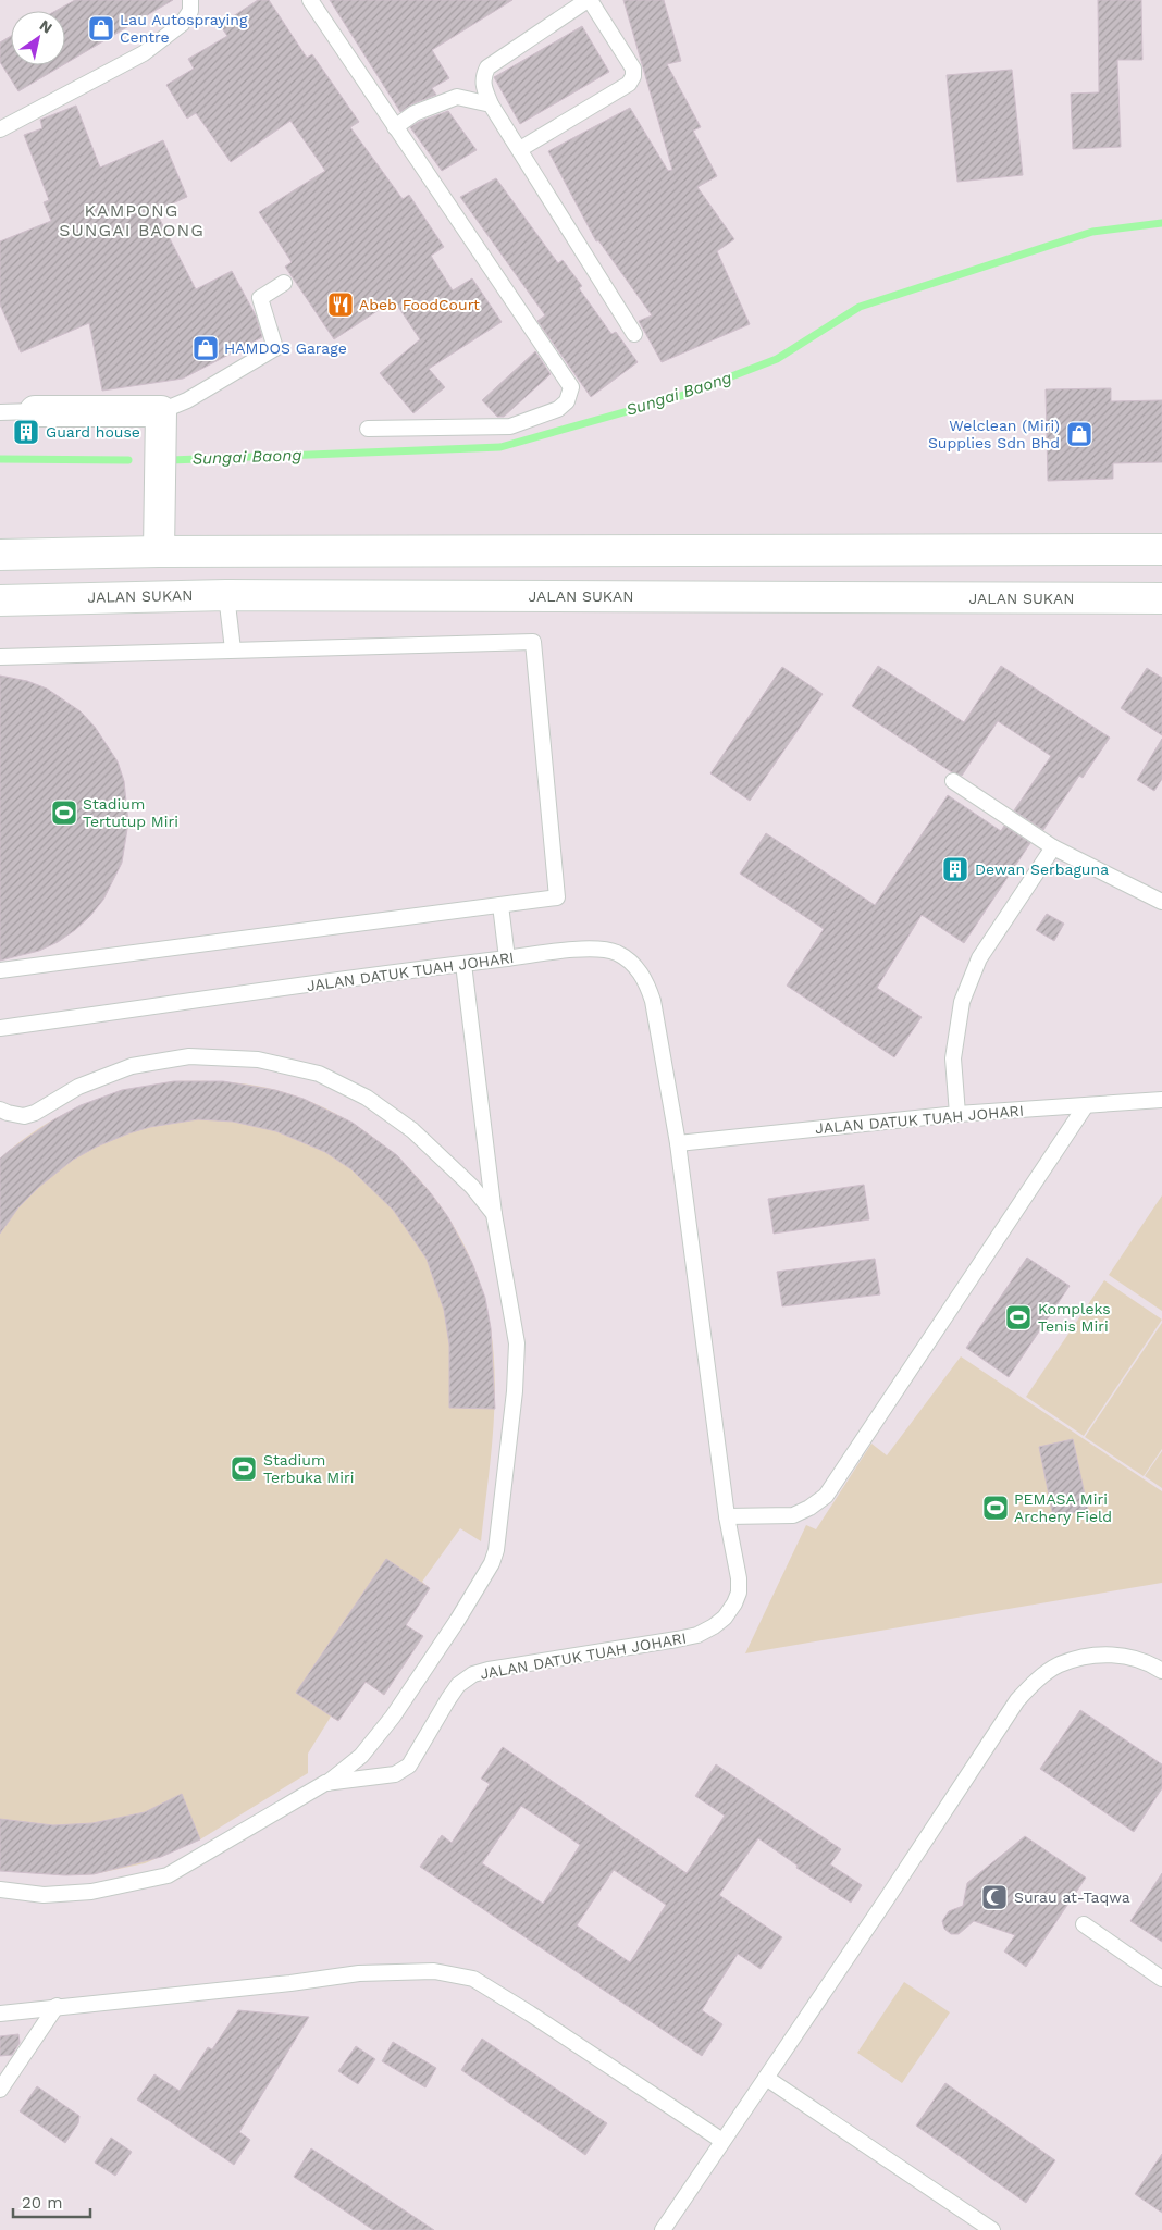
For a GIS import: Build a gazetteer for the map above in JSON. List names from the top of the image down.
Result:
{
  "streets": {
    "main road": ["JALAN SUKAN"],
    "lane": ["JALAN DATUK TUAH JOHARI"]
  },
  "districts": ["KAMPONG SUNGAI BAONG"],
  "water": ["Sungai Baong"],
  "places": {
    "shop": ["Lau Autospraying Centre", "HAMDOS Garage", "Welclean (Miri) Supplies Sdn Bhd"],
    "restaurant": ["Abeb FoodCourt"],
    "building": ["Guard house", "Dewan Serbaguna"],
    "sports": [
      "Stadium Tertutup Miri",
      "Kompleks Tenis Miri",
      "Stadium Terbuka Miri",
      "PEMASA Miri Archery Field"
    ],
    "mosque": ["Surau at-Taqwa"]
  },
  "scale_bar": "20 m",
  "north": "top right"
}
